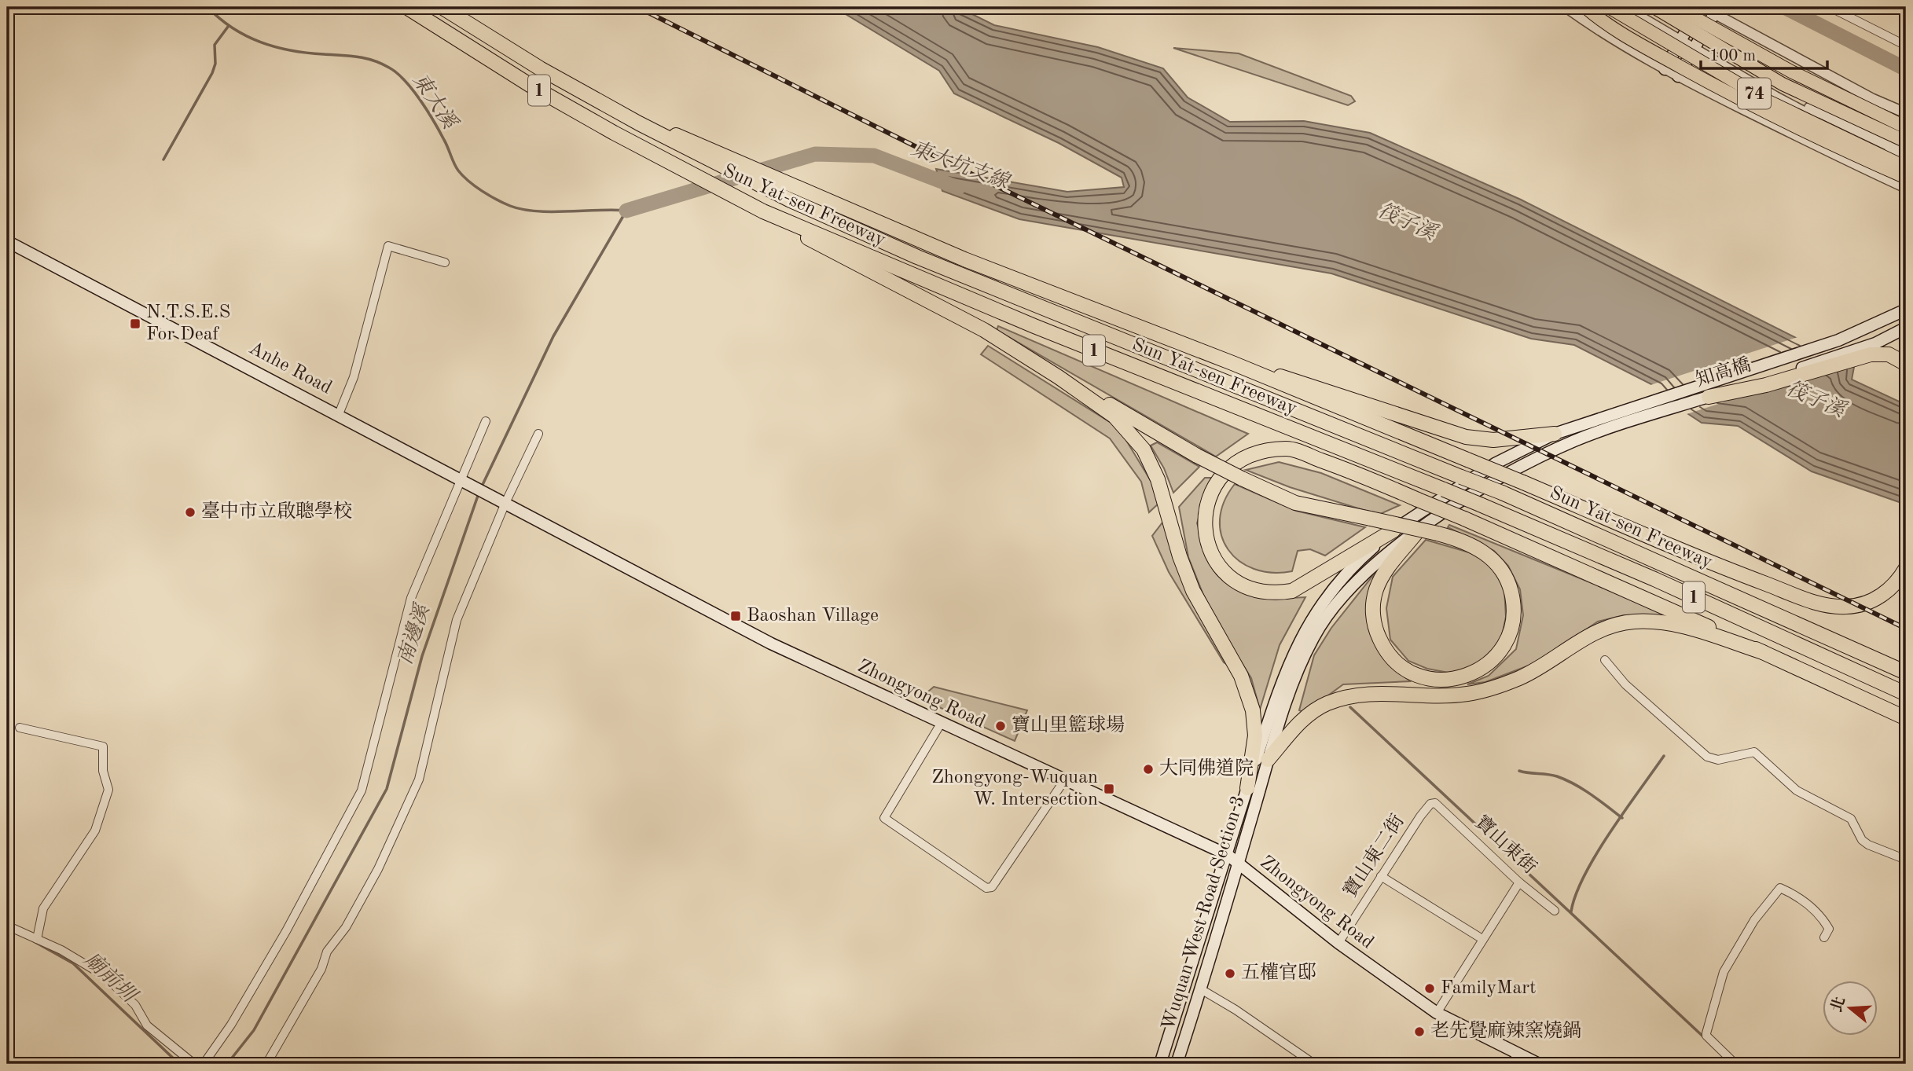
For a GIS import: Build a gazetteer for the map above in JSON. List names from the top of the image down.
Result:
{
  "streets": {
    "highway": ["1", "74", "Sun Yat-sen Freeway"],
    "main road": [
      "Anhe Road",
      "知高橋",
      "Zhongyong Road",
      "Wuquan West Road Section 3"
    ],
    "street": ["寶山東街", "寶山東二街"]
  },
  "crossings": [
    ["Anhe Road", "Zhongyong Road"],
    ["知高橋", "Wuquan West Road Section 3"],
    ["Zhongyong Road", "寶山東二街"],
    ["Zhongyong Road", "Wuquan West Road Section 3"],
    ["寶山東街", "寶山東二街"]
  ],
  "water": [
    "東大溪",
    "東大坑支線",
    "筏子溪",
    "南邊溪",
    "廟前圳"
  ],
  "places": {
    "transit": ["N.T.S.E.S For Deaf", "Baoshan Village", "Zhongyong-Wuquan W. Intersection"],
    "other": [
      "臺中市立啟聰學校",
      "寶山里籃球場",
      "大同佛道院",
      "五權官邸",
      "FamilyMart",
      "老先覺麻辣窯燒鍋"
    ]
  },
  "scale_bar": "100 m",
  "north": "left"
}
